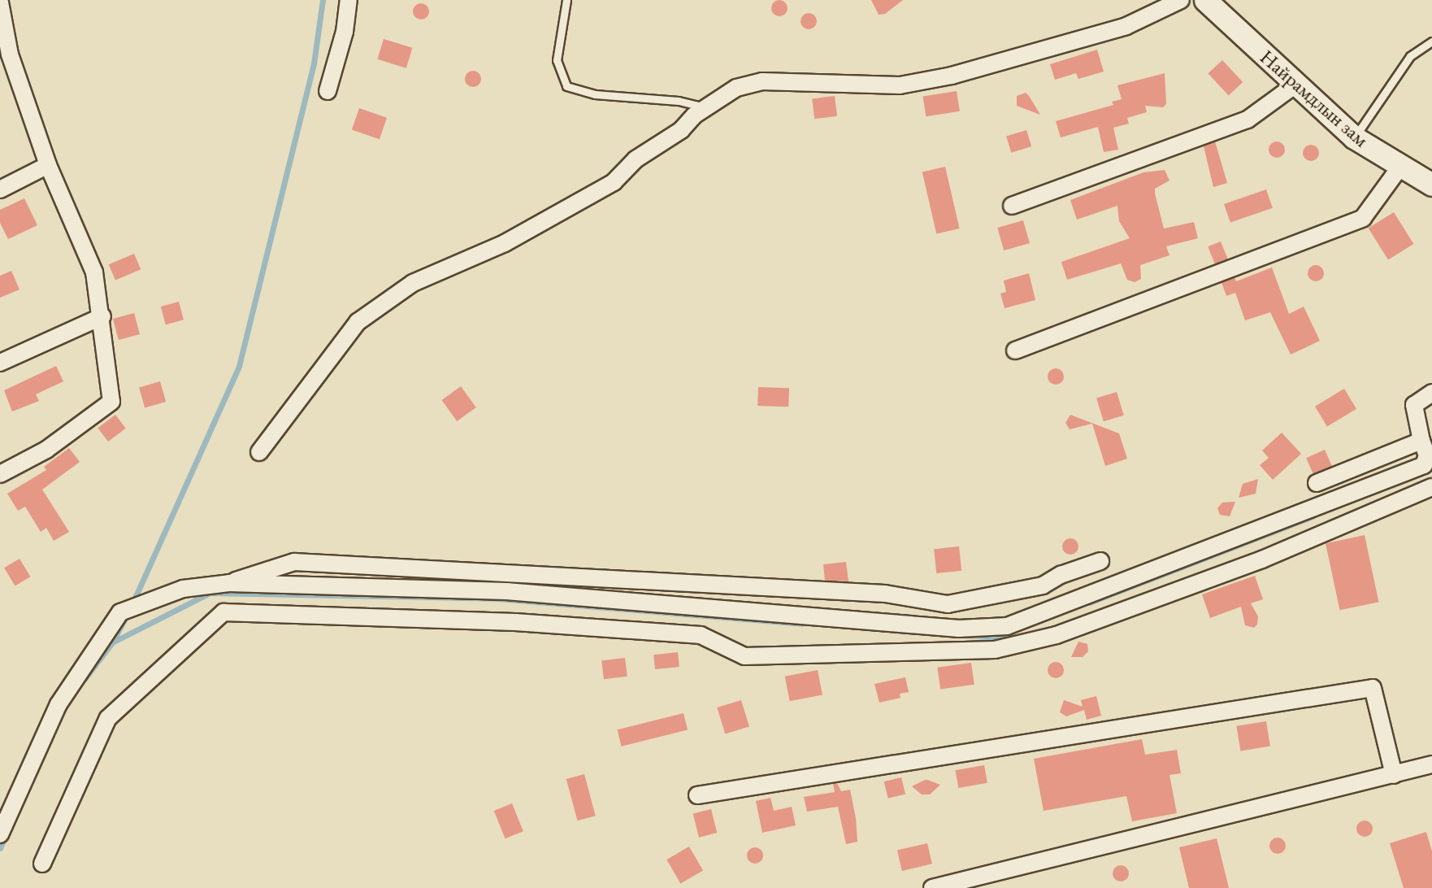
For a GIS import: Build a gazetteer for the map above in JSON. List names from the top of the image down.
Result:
{
  "streets": {
    "main road": ["Найрамдлын зам"]
  }
}
